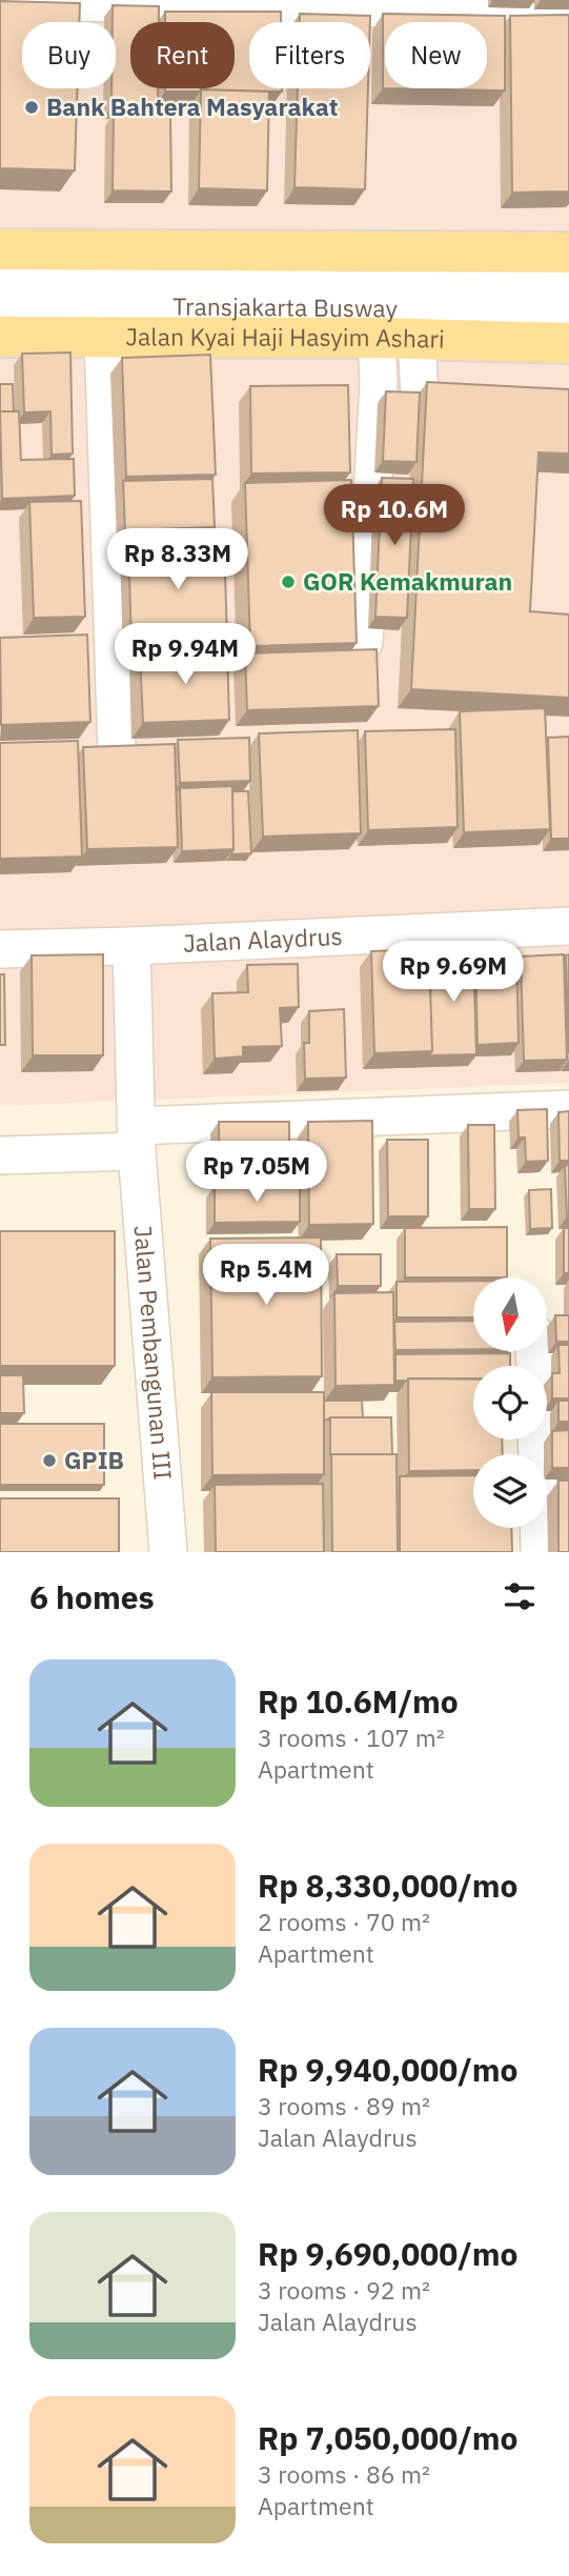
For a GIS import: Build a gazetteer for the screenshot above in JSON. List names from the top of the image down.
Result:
{
  "streets": {
    "main road": ["Jalan Kyai Haji Hasyim Ashari"],
    "street": ["Transjakarta Busway", "Jalan Alaydrus", "Jalan Pembangunan III"]
  },
  "crossings": [
    ["Jalan Alaydrus", "Jalan Pembangunan III"]
  ],
  "places": ["Bank Bahtera Masyarakat", "GOR Kemakmuran", "GPIB"],
  "north": "bottom",
  "page": {
    "chip": [
      "Buy",
      "Rent",
      "Filters",
      "New"
    ],
    "price": [
      "Rp 10.6M",
      "Rp 8.33M",
      "Rp 9.94M",
      "Rp 9.69M",
      "Rp 7.05M",
      "Rp 5.4M"
    ],
    "heading": "6 homes",
    "list": [
      {
        "name": "Rp 10.6M/mo",
        "note": "3 rooms · 107 m² · Apartment"
      },
      {
        "name": "Rp 8,330,000/mo",
        "note": "2 rooms · 70 m² · Apartment"
      },
      {
        "name": "Rp 9,940,000/mo",
        "note": "3 rooms · 89 m² · Jalan Alaydrus"
      },
      {
        "name": "Rp 9,690,000/mo",
        "note": "3 rooms · 92 m² · Jalan Alaydrus"
      },
      {
        "name": "Rp 7,050,000/mo",
        "note": "3 rooms · 86 m² · Apartment"
      }
    ]
  }
}
